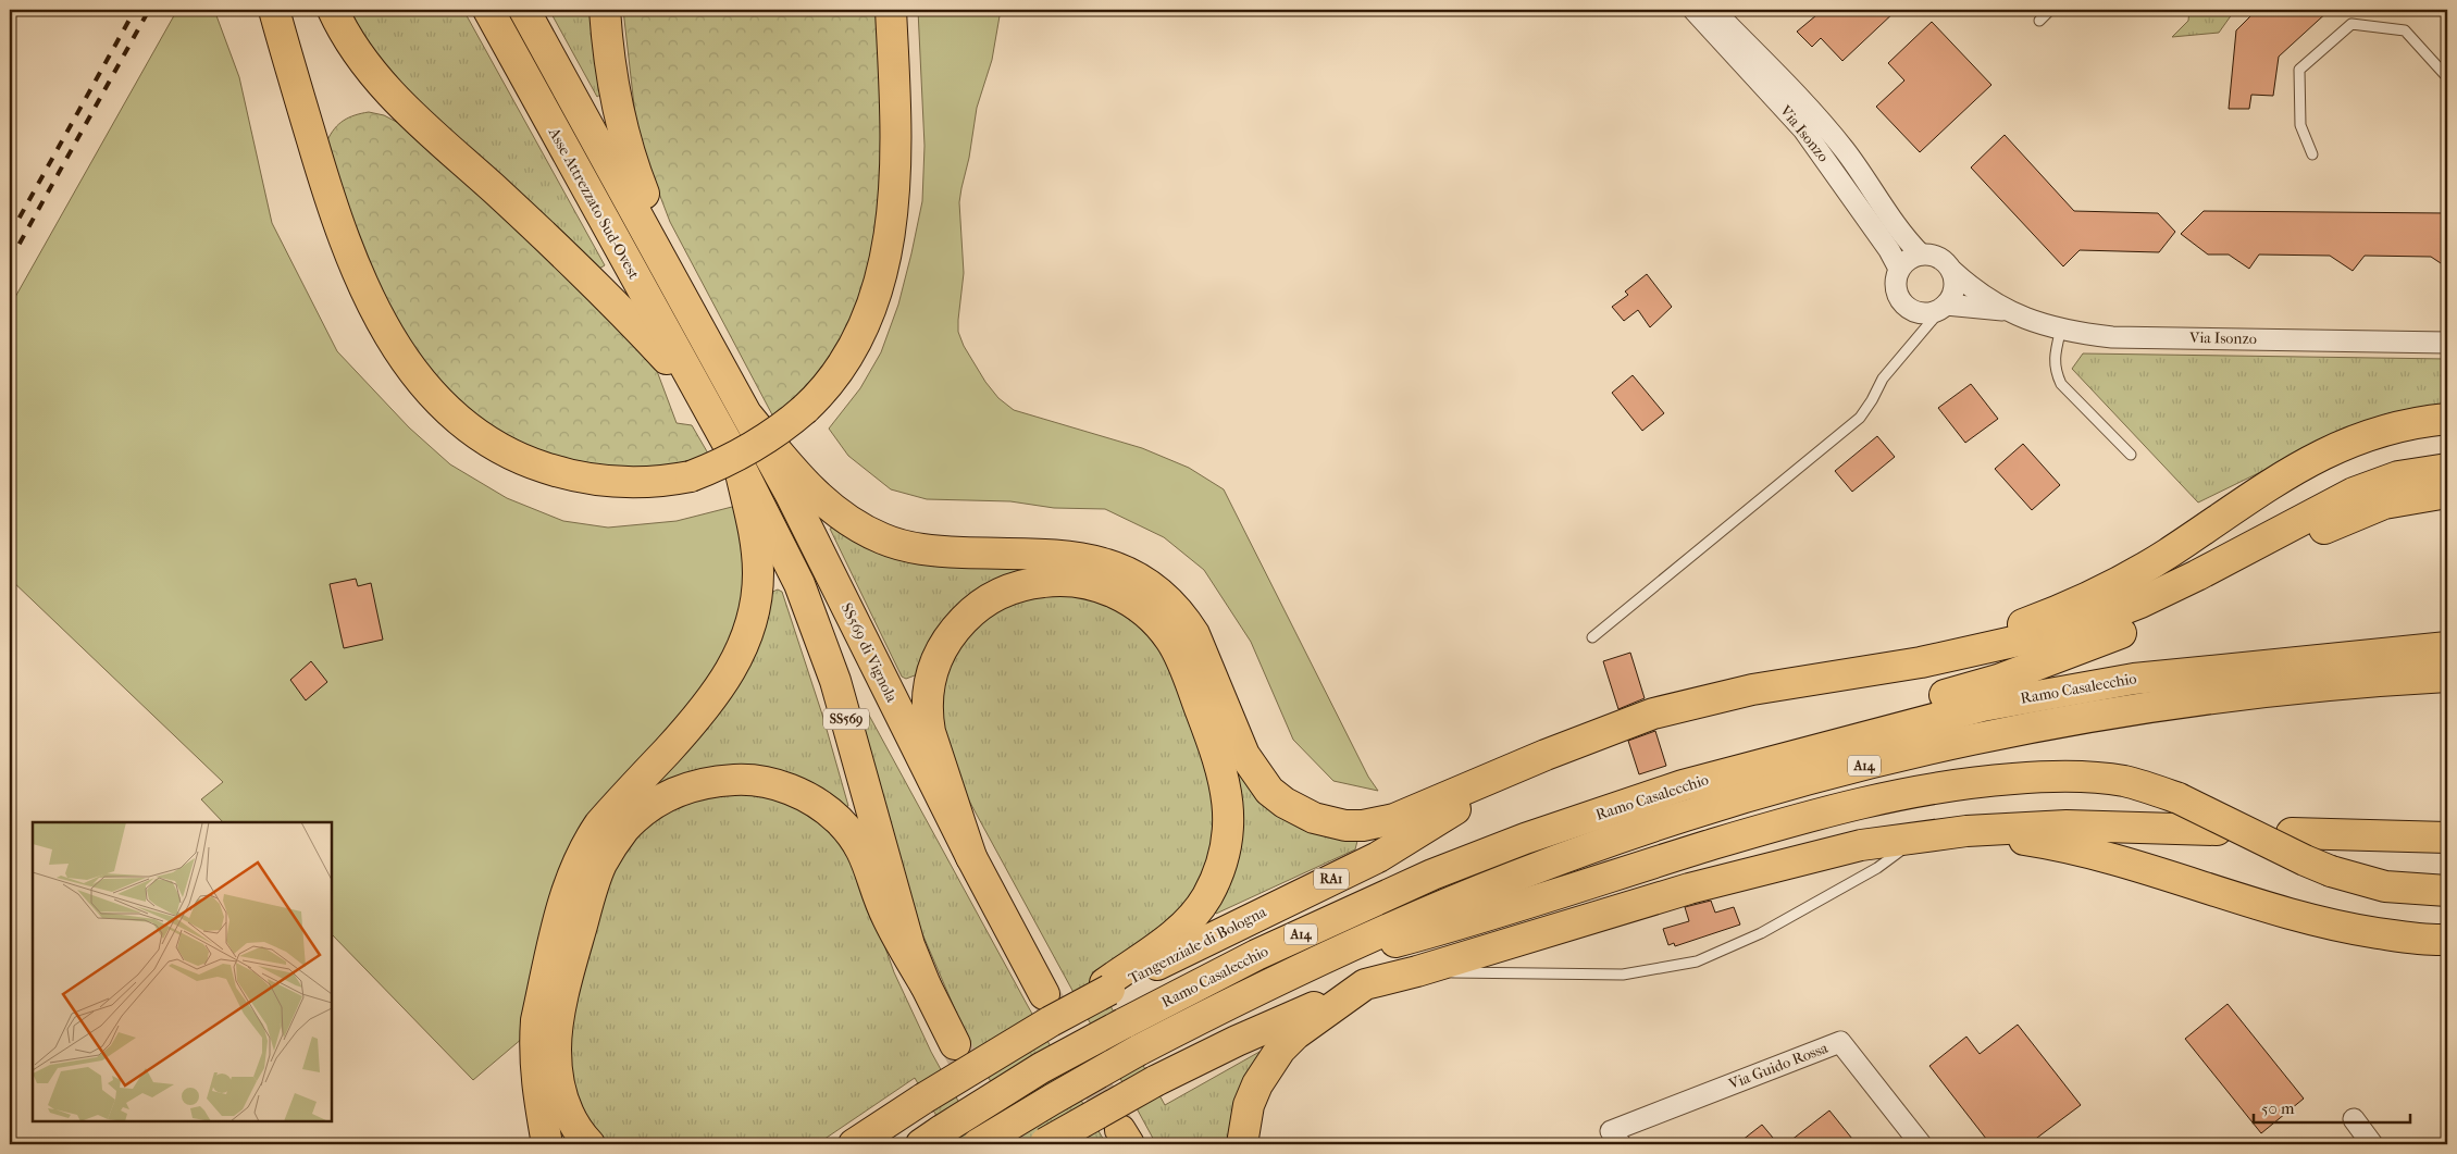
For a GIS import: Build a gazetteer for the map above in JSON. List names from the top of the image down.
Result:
{
  "streets": {
    "highway": [
      "Asse Attrezzato Sud-Ovest",
      "SS569 di Vignola",
      "Ramo Casalecchio",
      "SS569",
      "A14",
      "RA1",
      "Tangenziale di Bologna"
    ],
    "street": ["Via Isonzo", "Via Guido Rossa"]
  },
  "crossings": [
    ["Asse Attrezzato Sud-Ovest", "SS569"],
    ["SS569 di Vignola", "Tangenziale di Bologna"],
    ["RA1", "Tangenziale di Bologna"]
  ],
  "scale_bar": "50 m"
}
